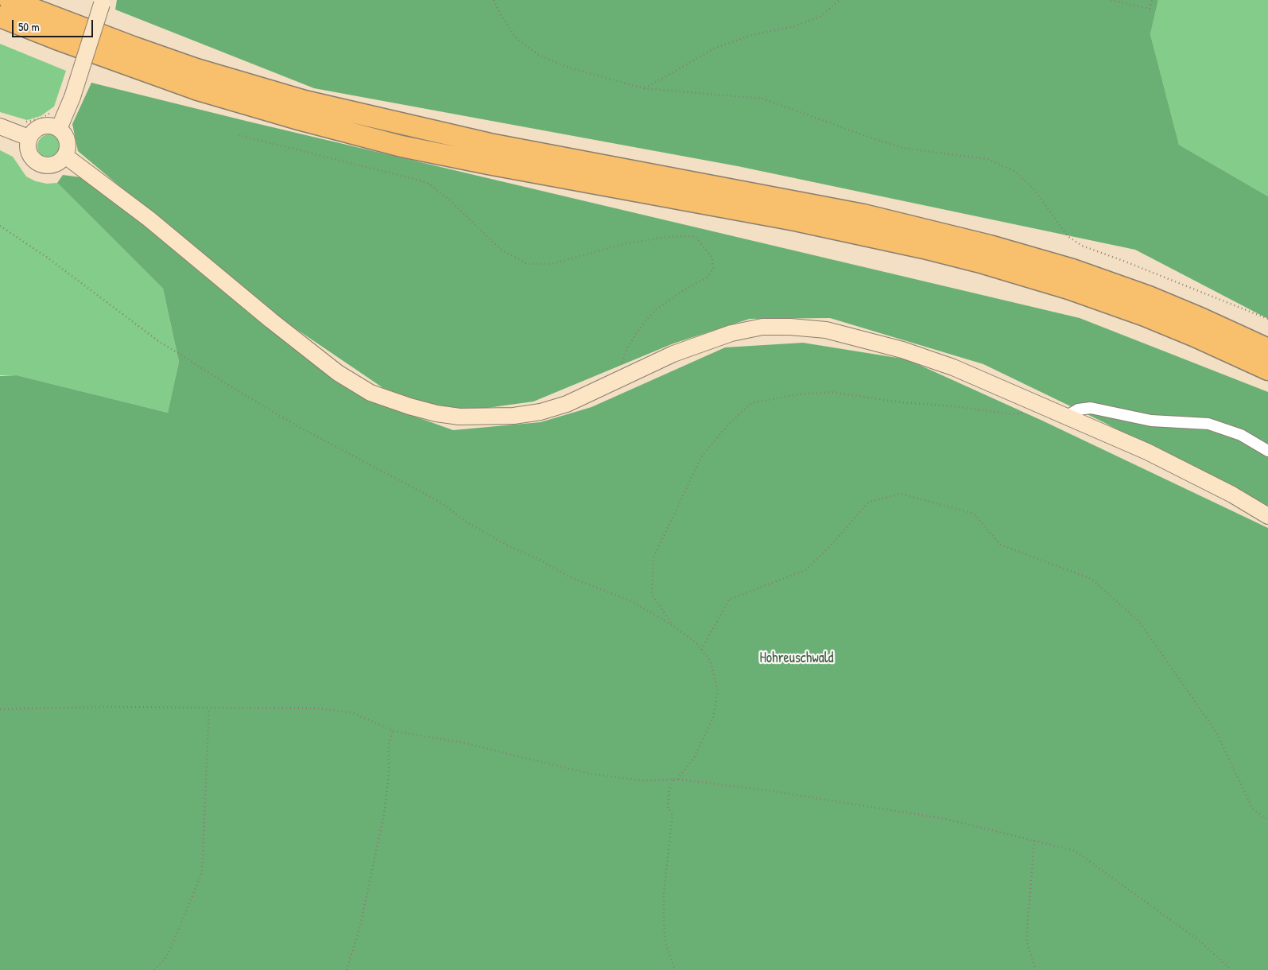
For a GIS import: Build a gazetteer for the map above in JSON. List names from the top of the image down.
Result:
{
  "parks": ["Hohreuschwald"],
  "scale_bar": "50 m"
}
